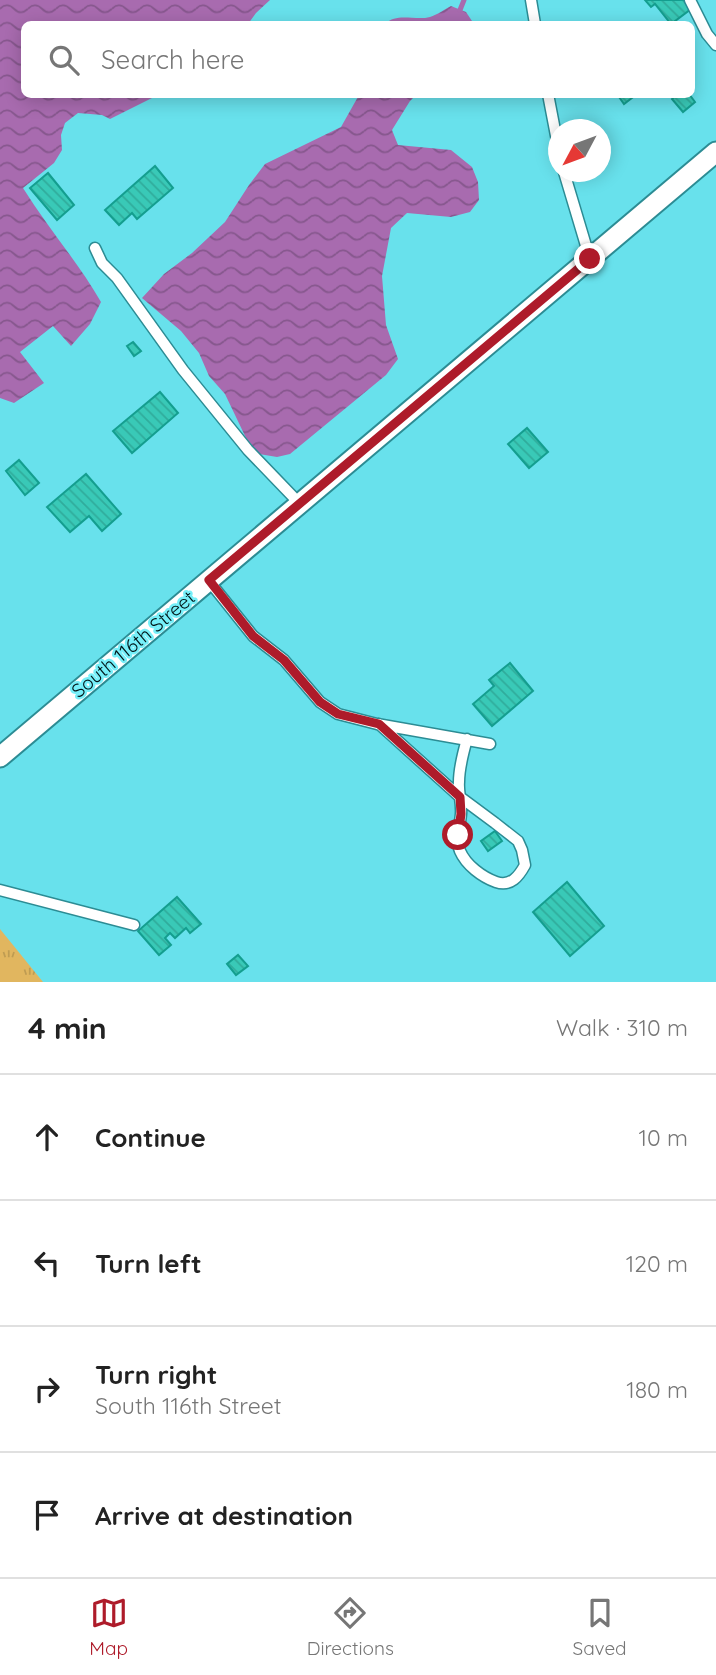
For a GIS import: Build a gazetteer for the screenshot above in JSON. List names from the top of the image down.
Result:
{
  "streets": {
    "street": ["South 116th Street"]
  },
  "north": "bottom left",
  "page": {
    "search": "Search here",
    "heading": ["4 min", "Walk · 310 m"],
    "list": [
      ["Continue", "10 m"],
      ["Turn left", "120 m"],
      ["Turn right", "South 116th Street", "180 m"],
      "Arrive at destination"
    ],
    "nav": ["Map", "Directions", "Saved"]
  }
}
